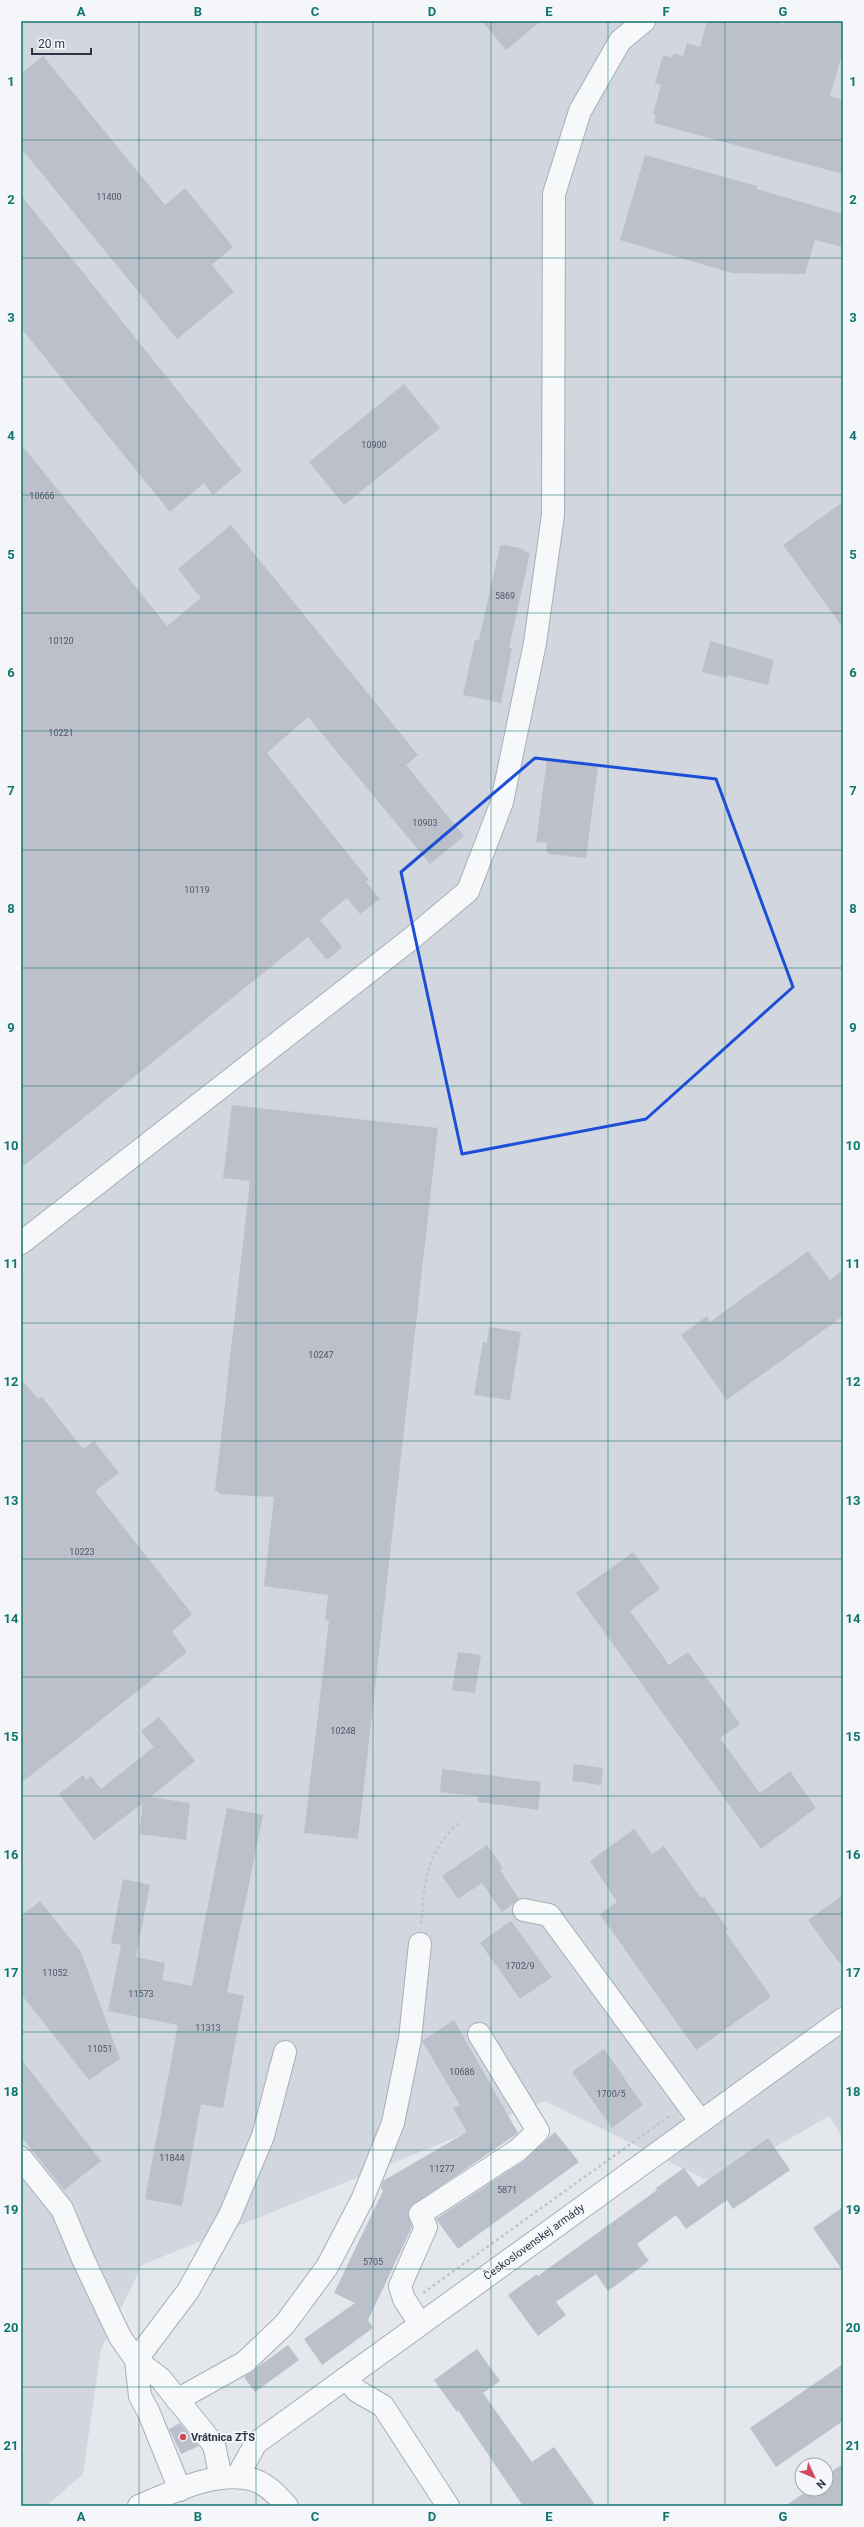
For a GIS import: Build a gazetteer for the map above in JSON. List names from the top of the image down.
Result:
{
  "streets": {
    "street": ["Československej armády"]
  },
  "places": ["Vrátnica ZŤS"],
  "house_numbers": [
    "11400",
    "10900",
    "10666",
    "5869",
    "10120",
    "10221",
    "10903",
    "10119",
    "10247",
    "10223",
    "10248",
    "1702/9",
    "11052",
    "11573",
    "11313",
    "11051",
    "10686",
    "1700/5",
    "11844",
    "11277",
    "5871",
    "5705"
  ],
  "scale_bar": "20 m",
  "north": "bottom right",
  "grid": {
    "columns": [
      "A",
      "B",
      "C",
      "D",
      "E",
      "F",
      "G"
    ],
    "rows": [
      "1",
      "2",
      "3",
      "4",
      "5",
      "6",
      "7",
      "8",
      "9",
      "10",
      "11",
      "12",
      "13",
      "14",
      "15",
      "16",
      "17",
      "18",
      "19",
      "20",
      "21"
    ]
  }
}
